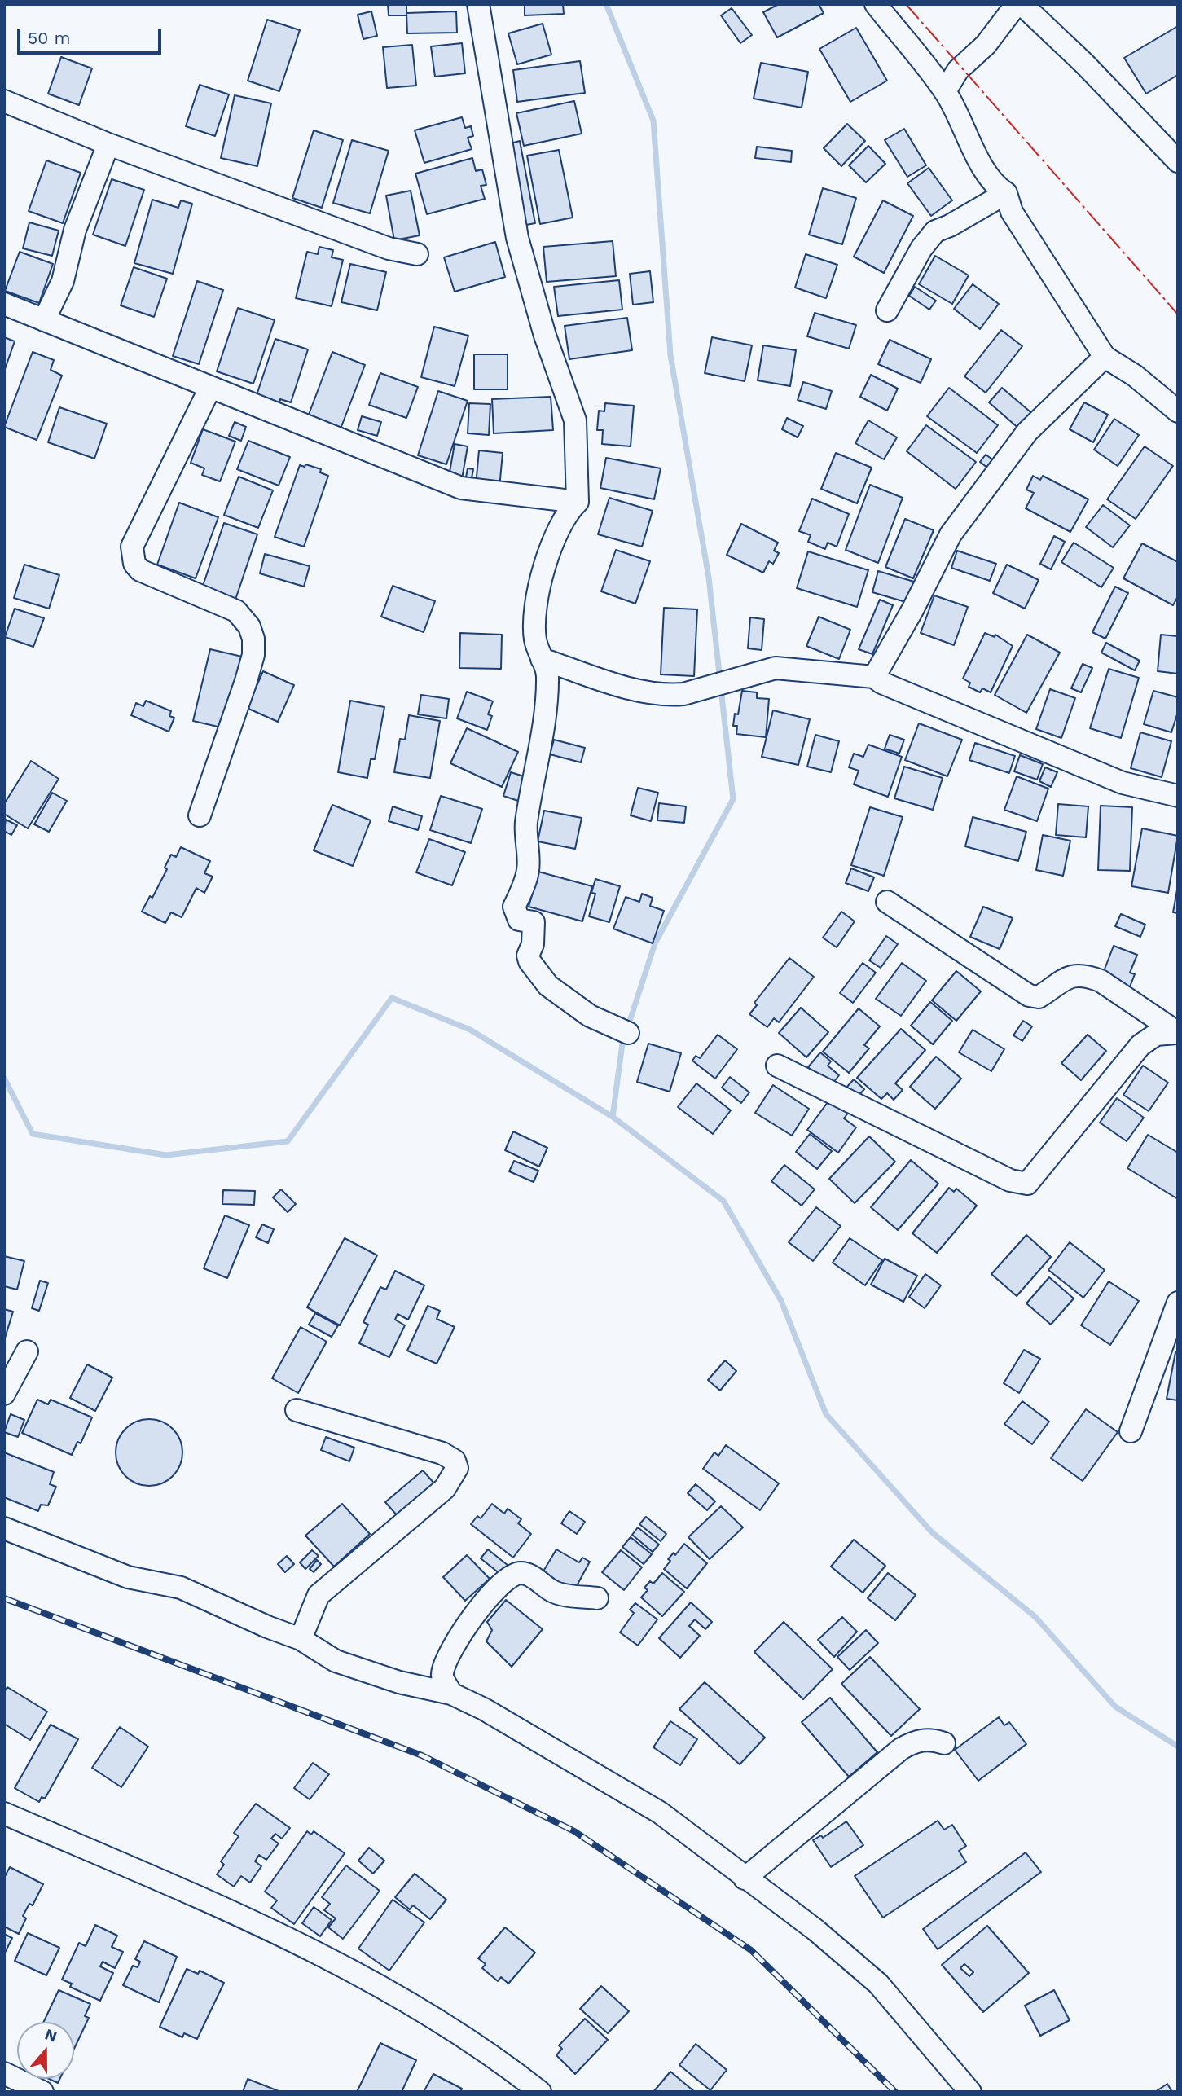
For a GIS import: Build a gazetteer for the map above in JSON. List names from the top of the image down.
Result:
{
  "scale_bar": "50 m",
  "north": "top"
}
